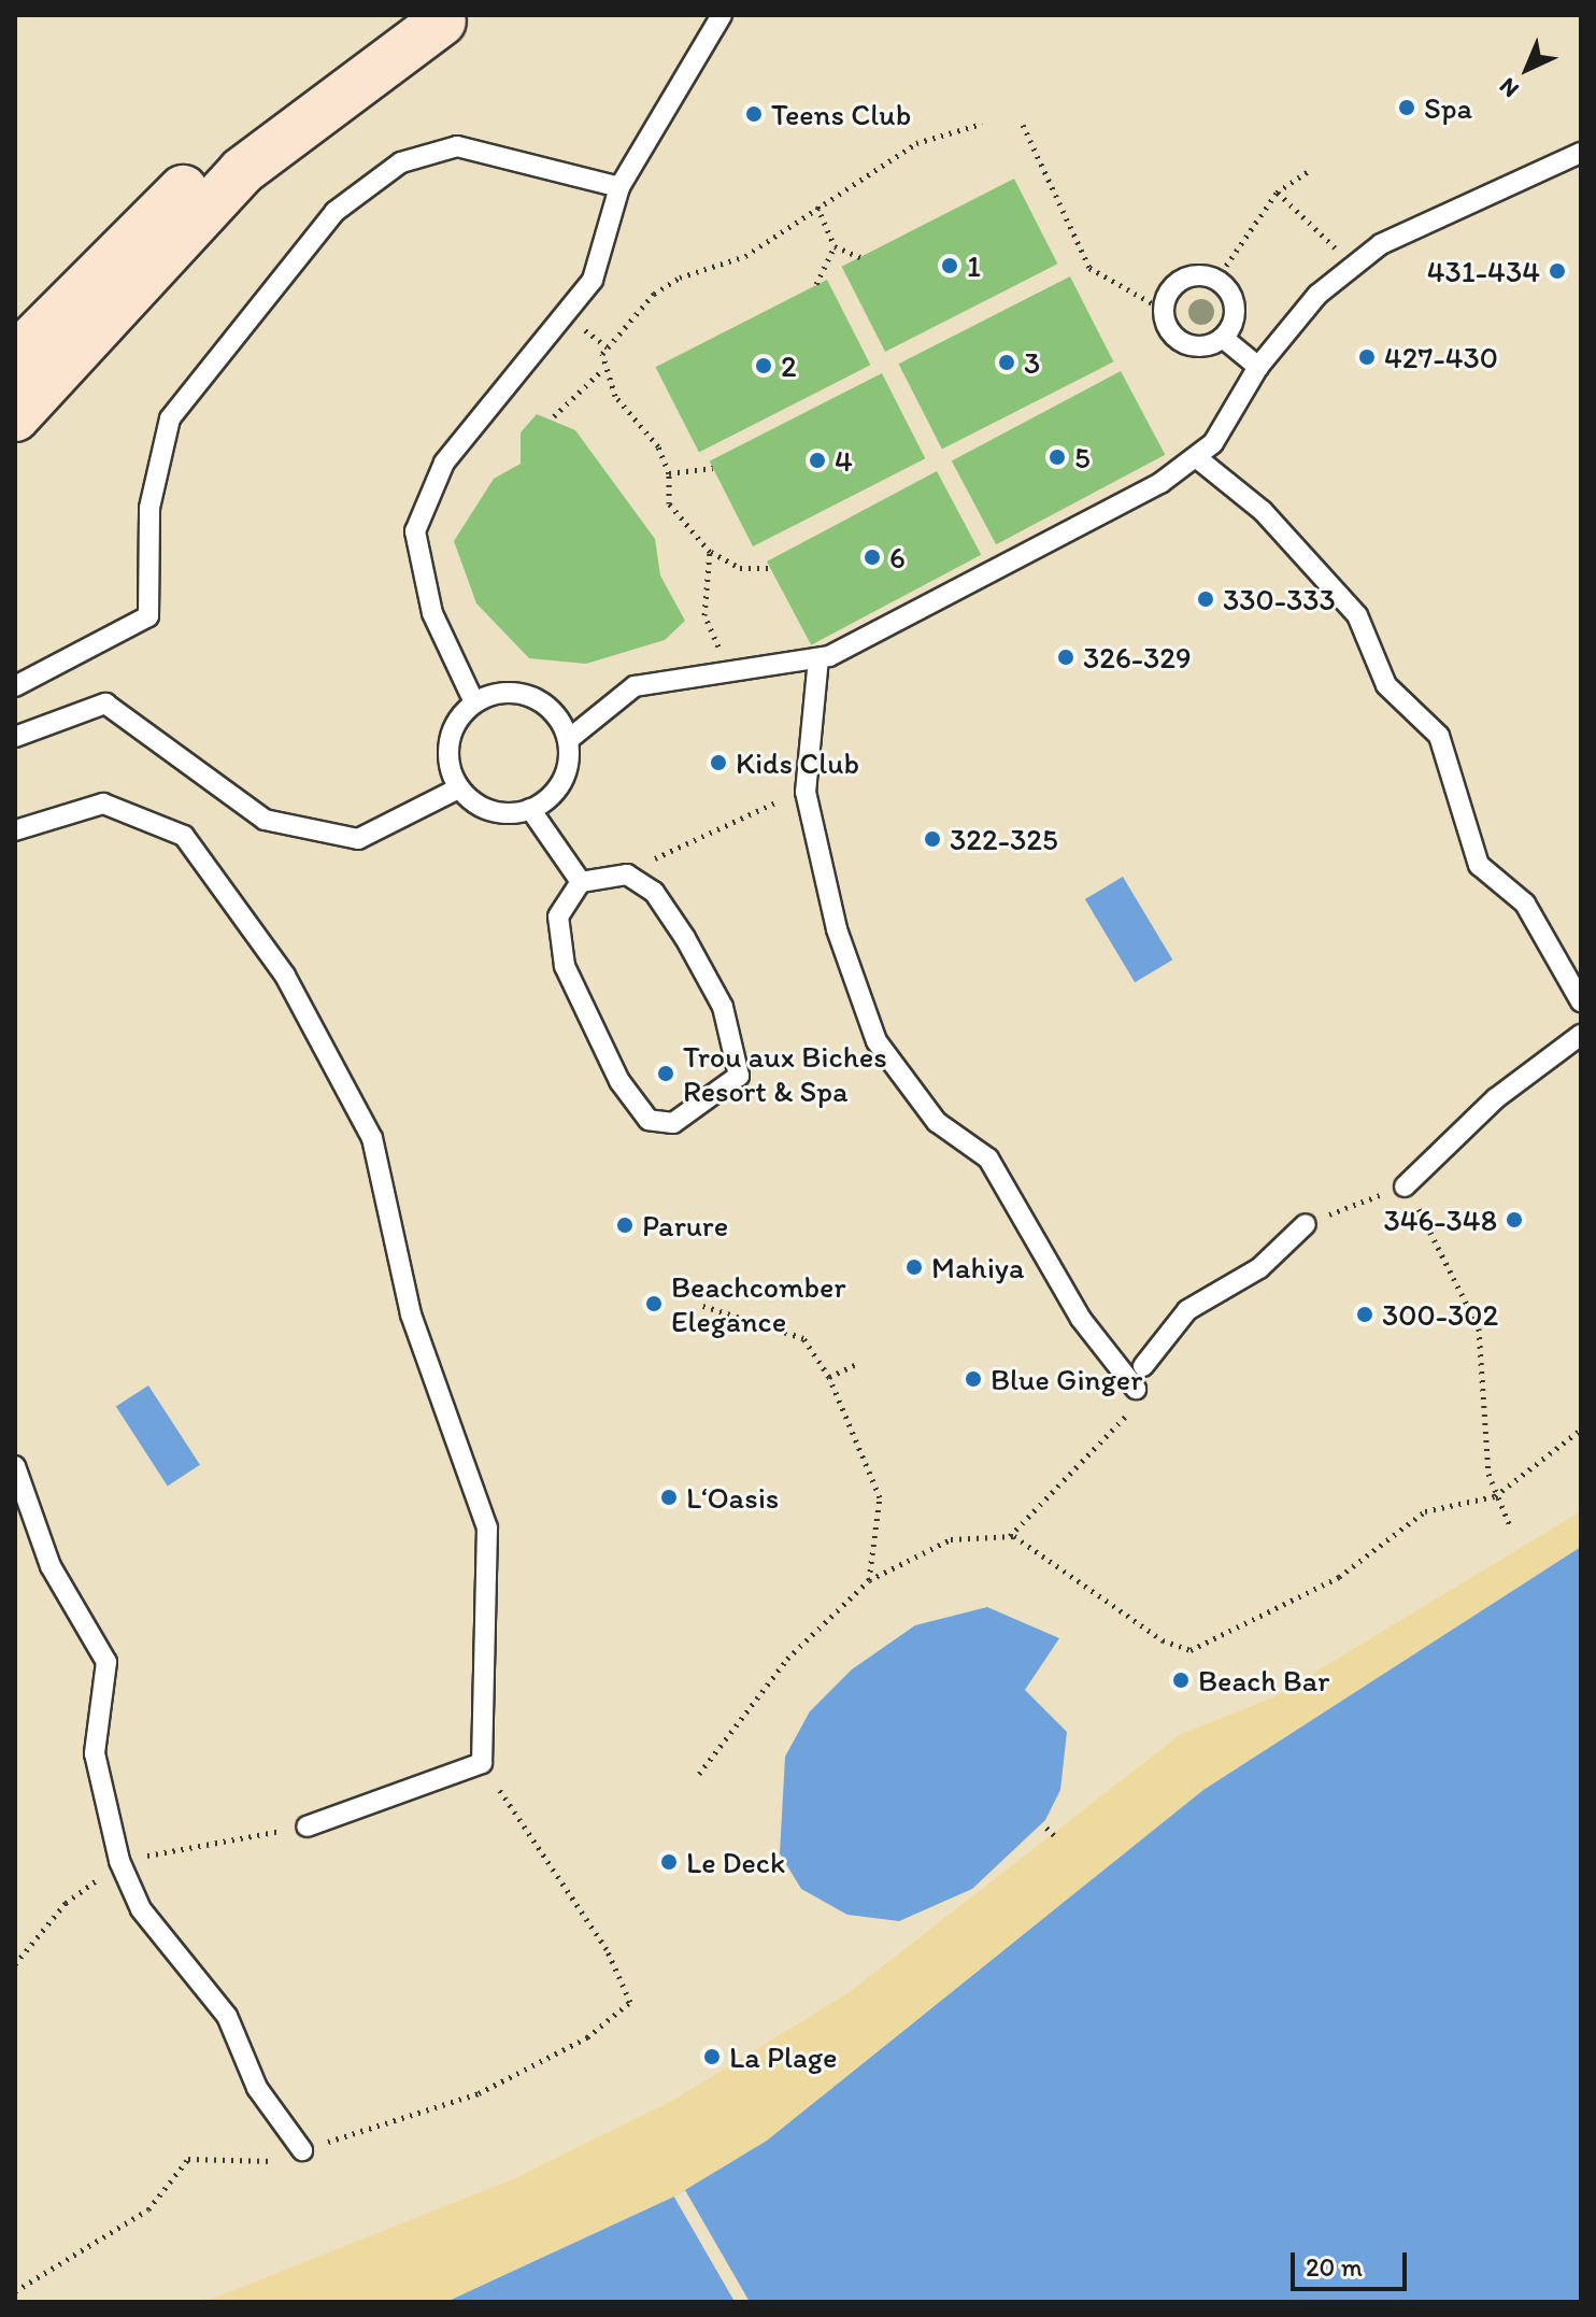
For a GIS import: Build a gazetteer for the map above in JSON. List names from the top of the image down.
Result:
{
  "places": [
    "Spa",
    "Teens Club",
    "1",
    "431-434",
    "427-430",
    "3",
    "2",
    "5",
    "4",
    "6",
    "330-333",
    "326-329",
    "Kids Club",
    "322-325",
    "Trou aux Biches Resort & Spa",
    "346-348",
    "Parure",
    "Mahiya",
    "Beachcomber Elegance",
    "300-302",
    "Blue Ginger",
    "L‘Oasis",
    "Beach Bar",
    "Le Deck",
    "La Plage"
  ],
  "scale_bar": "20 m",
  "north": "bottom left"
}
